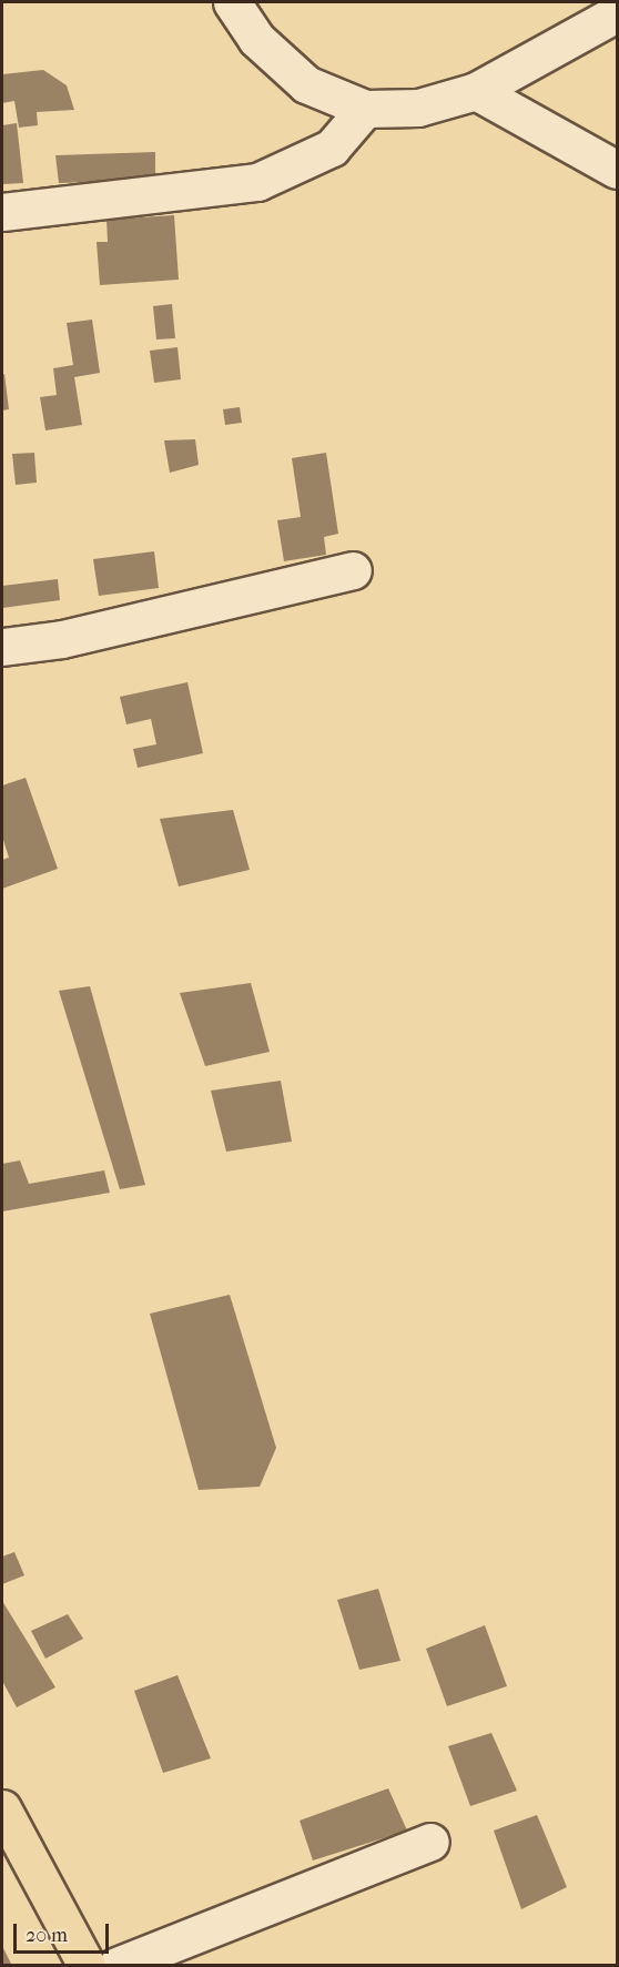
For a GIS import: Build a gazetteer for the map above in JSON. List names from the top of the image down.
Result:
{
  "scale_bar": "20 m"
}
